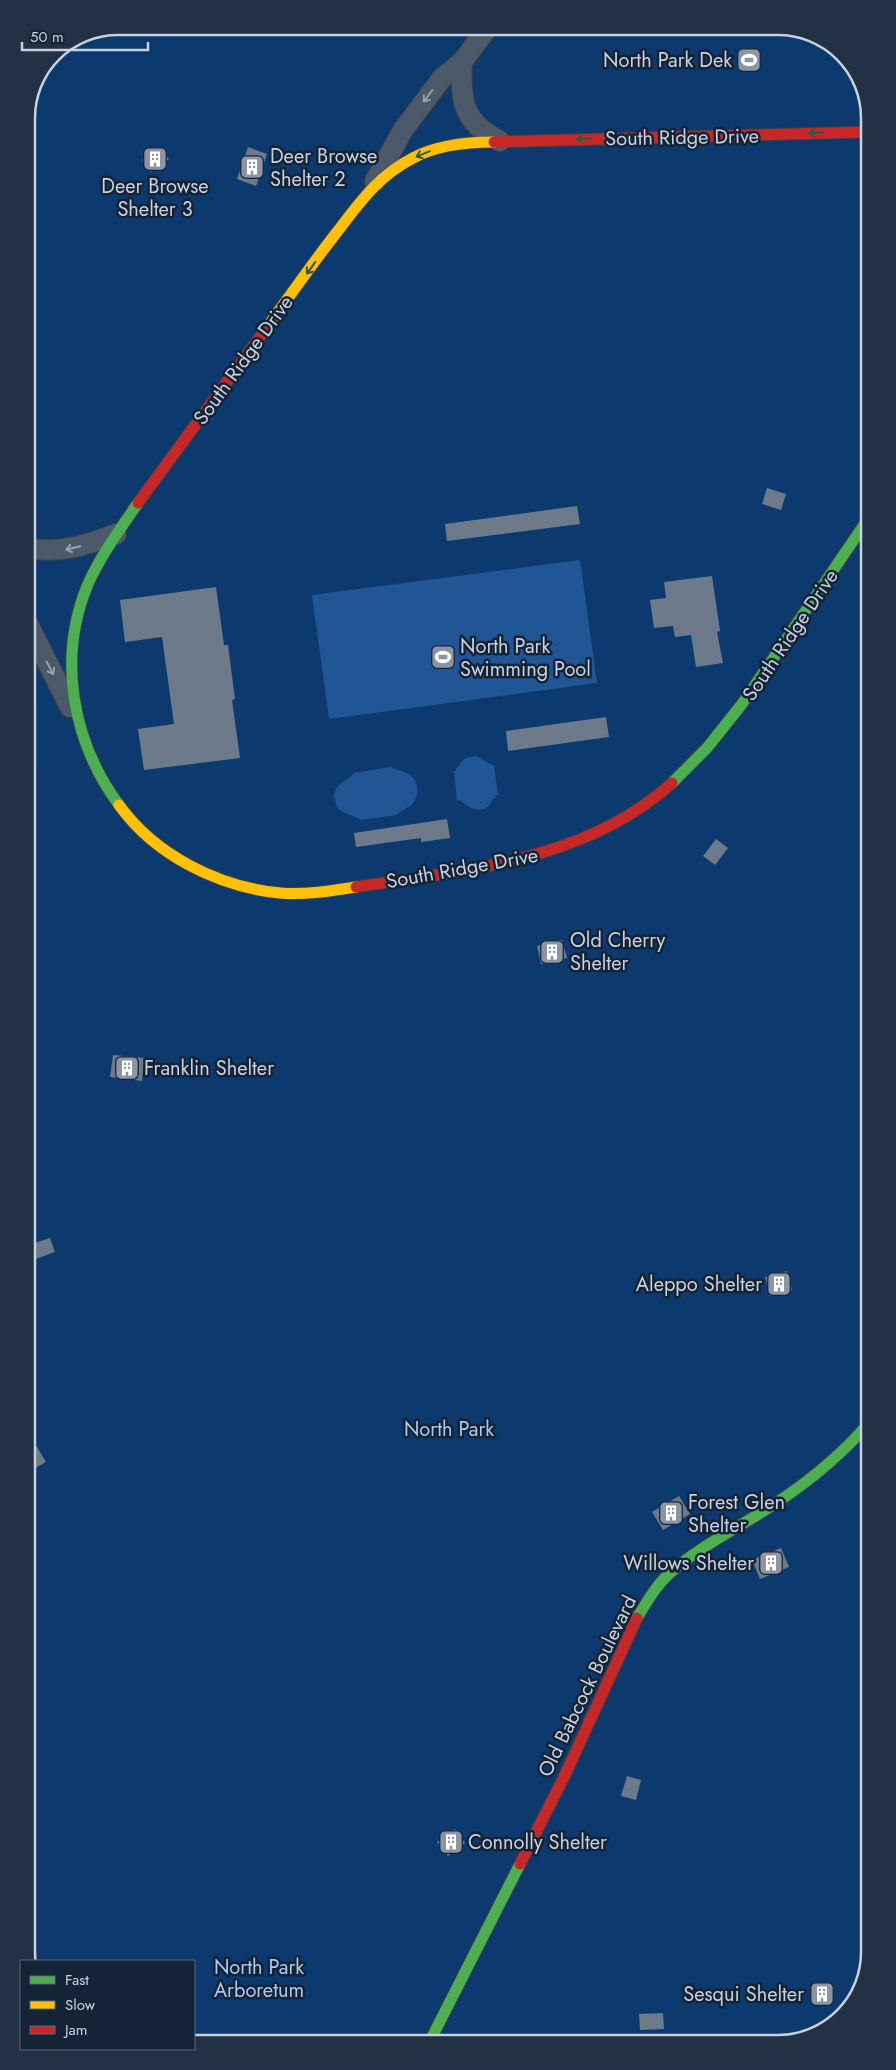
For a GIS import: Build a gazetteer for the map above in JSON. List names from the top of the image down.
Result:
{
  "streets": {
    "street": ["South Ridge Drive", "Old Babcock Boulevard"]
  },
  "one_way": ["South Ridge Drive"],
  "parks": ["North Park", "North Park Arboretum"],
  "places": {
    "sports": ["North Park Dek", "North Park Swimming Pool"],
    "building": [
      "Deer Browse Shelter 3",
      "Deer Browse Shelter 2",
      "Old Cherry Shelter",
      "Franklin Shelter",
      "Aleppo Shelter",
      "Forest Glen Shelter",
      "Willows Shelter",
      "Connolly Shelter",
      "Sesqui Shelter"
    ]
  },
  "legend": ["Fast", "Slow", "Jam"],
  "scale_bar": "50 m"
}
